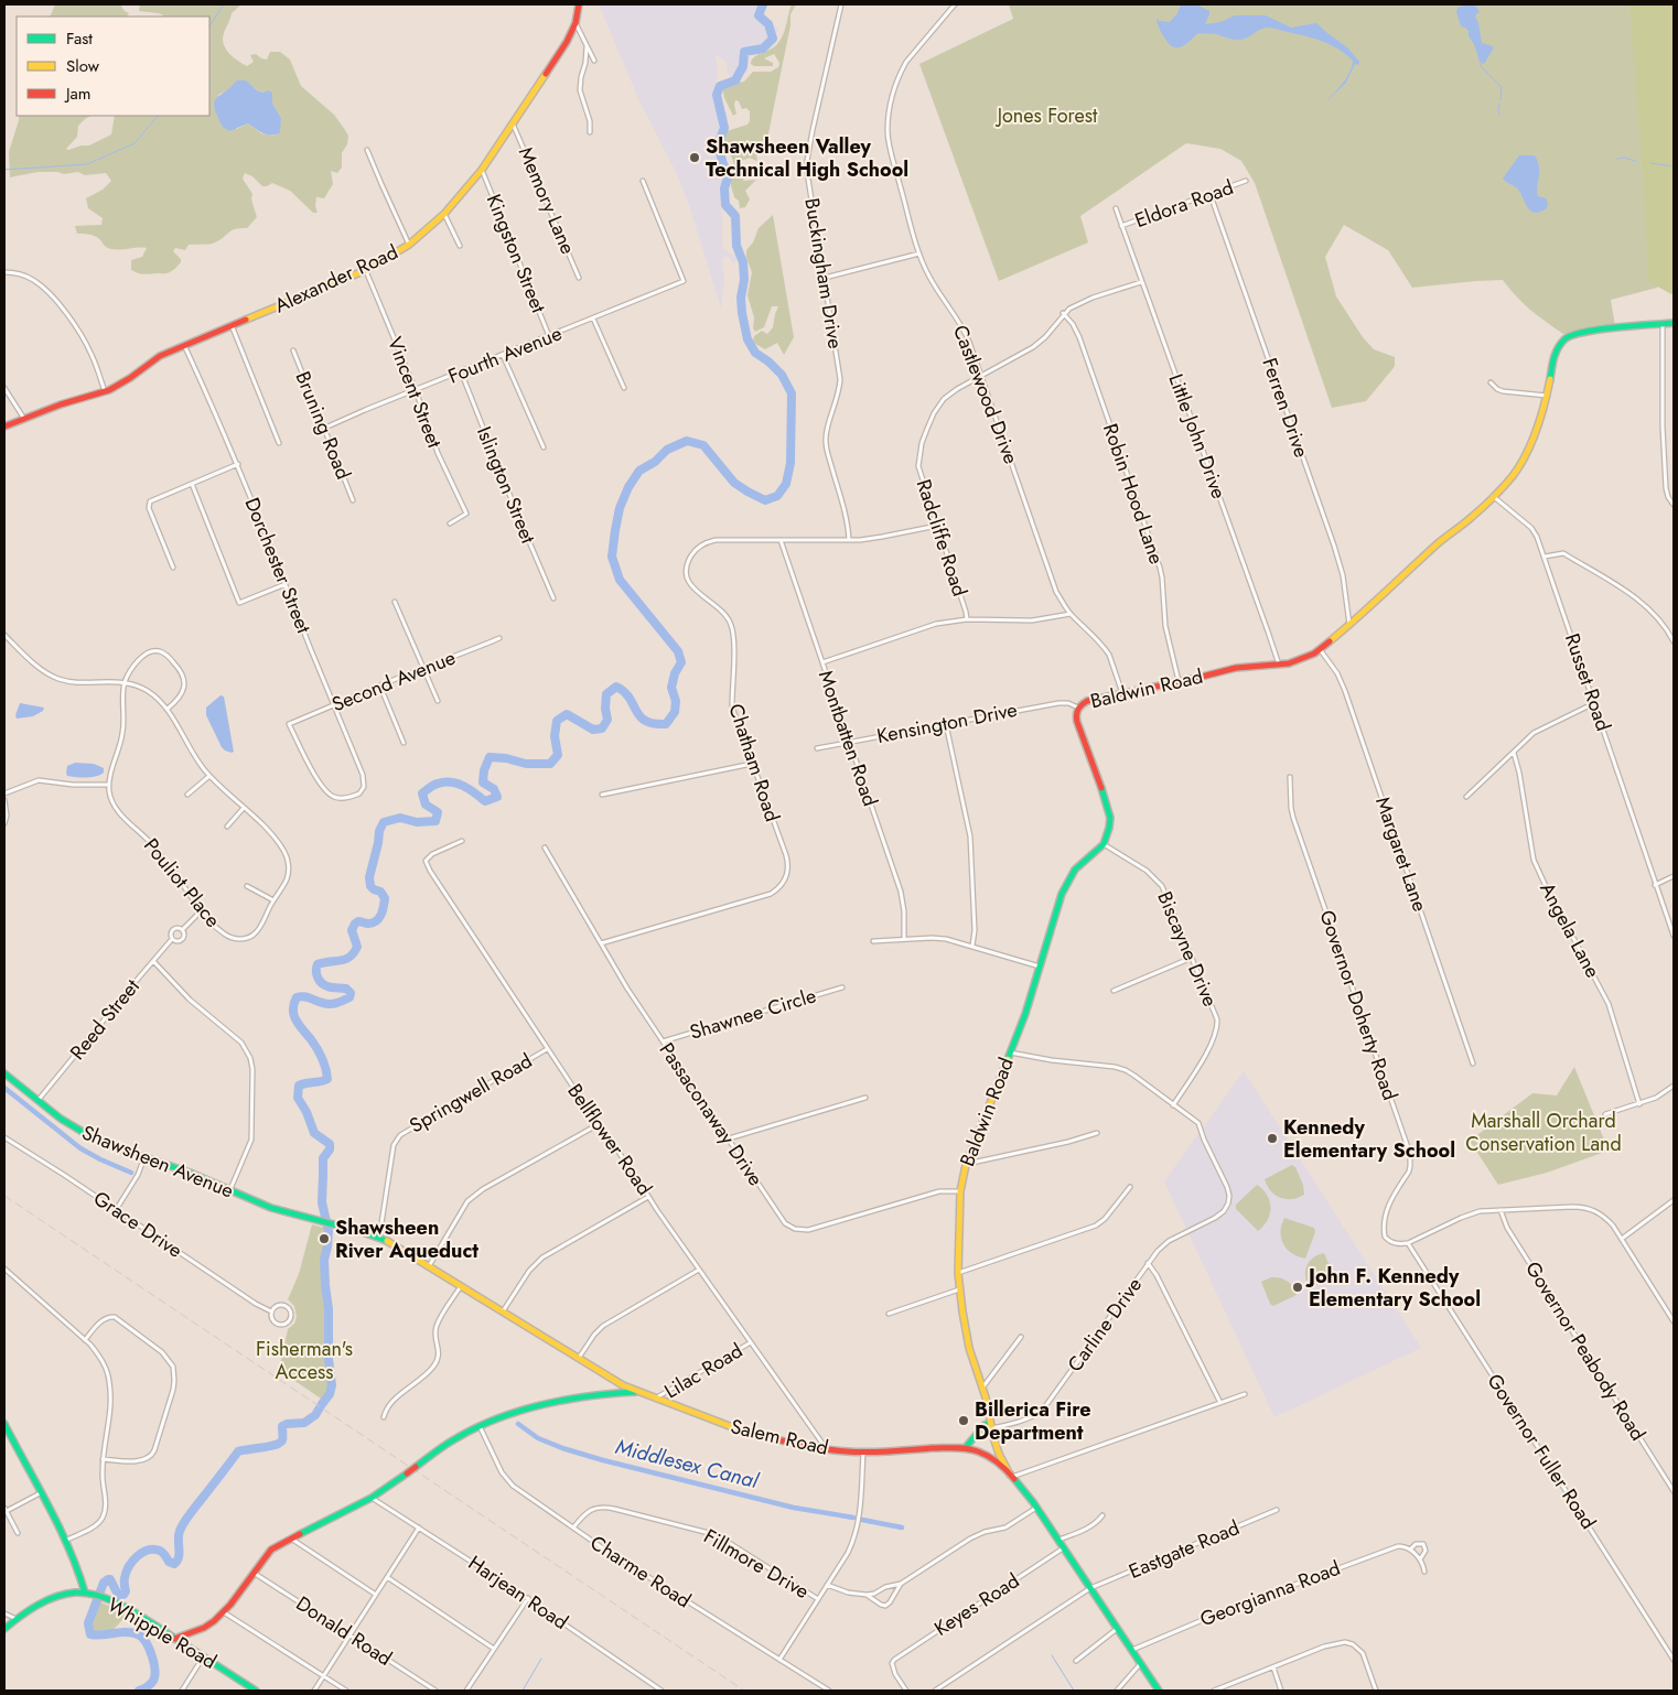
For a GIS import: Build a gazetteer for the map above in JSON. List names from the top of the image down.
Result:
{
  "streets": {
    "street": [
      "Memory Lane",
      "Eldora Road",
      "Kingston Street",
      "Buckingham Drive",
      "Alexander Road",
      "Fourth Avenue",
      "Vincent Street",
      "Castlewood Drive",
      "Ferren Drive",
      "Bruning Road",
      "Little John Drive",
      "Islington Street",
      "Robin Hood Lane",
      "Radcliffe Road",
      "Dorchester Street",
      "Second Avenue",
      "Russet Road",
      "Baldwin Road",
      "Kensington Drive",
      "Montbatten Road",
      "Chatham Road",
      "Margaret Lane",
      "Pouliot Place",
      "Angela Lane",
      "Biscayne Drive",
      "Governor Doherty Road",
      "Shawnee Circle",
      "Reed Street",
      "Springwell Road",
      "Passaconaway Drive",
      "Bellflower Road",
      "Shawsheen Avenue",
      "Grace Drive",
      "Carline Drive",
      "Governor Peabody Road",
      "Lilac Road",
      "Salem Road",
      "Governor Fuller Road",
      "Eastgate Road",
      "Fillmore Drive",
      "Charme Road",
      "Harjean Road",
      "Georgianna Road",
      "Keyes Road",
      "Donald Road",
      "Whipple Road"
    ]
  },
  "crossings": [
    ["Memory Lane", "Alexander Road"],
    ["Eldora Road", "Ferren Drive"],
    ["Eldora Road", "Little John Drive"],
    ["Kingston Street", "Alexander Road"],
    ["Kingston Street", "Fourth Avenue"],
    ["Buckingham Drive", "Chatham Road"],
    ["Alexander Road", "Vincent Street"],
    ["Alexander Road", "Dorchester Street"],
    ["Fourth Avenue", "Vincent Street"],
    ["Fourth Avenue", "Bruning Road"],
    ["Fourth Avenue", "Islington Street"],
    ["Castlewood Drive", "Radcliffe Road"],
    ["Castlewood Drive", "Baldwin Road"],
    ["Ferren Drive", "Baldwin Road"],
    ["Little John Drive", "Radcliffe Road"],
    ["Little John Drive", "Baldwin Road"],
    ["Robin Hood Lane", "Radcliffe Road"],
    ["Robin Hood Lane", "Baldwin Road"],
    ["Radcliffe Road", "Chatham Road"],
    ["Dorchester Street", "Second Avenue"],
    ["Russet Road", "Baldwin Road"],
    ["Baldwin Road", "Kensington Drive"],
    ["Baldwin Road", "Margaret Lane"],
    ["Baldwin Road", "Biscayne Drive"],
    ["Baldwin Road", "Passaconaway Drive"],
    ["Baldwin Road", "Carline Drive"],
    ["Baldwin Road", "Salem Road"],
    ["Kensington Drive", "Montbatten Road"],
    ["Montbatten Road", "Chatham Road"],
    ["Chatham Road", "Passaconaway Drive"],
    ["Pouliot Place", "Reed Street"],
    ["Biscayne Drive", "Carline Drive"],
    ["Governor Doherty Road", "Governor Fuller Road"],
    ["Shawnee Circle", "Passaconaway Drive"],
    ["Reed Street", "Shawsheen Avenue"],
    ["Springwell Road", "Bellflower Road"],
    ["Springwell Road", "Salem Road"],
    ["Bellflower Road", "Lilac Road"],
    ["Bellflower Road", "Salem Road"],
    ["Shawsheen Avenue", "Salem Road"],
    ["Lilac Road", "Salem Road"],
    ["Salem Road", "Eastgate Road"],
    ["Salem Road", "Georgianna Road"],
    ["Salem Road", "Keyes Road"],
    ["Fillmore Drive", "Charme Road"]
  ],
  "water": ["Middlesex Canal"],
  "parks": ["Jones Forest", "Marshall Orchard Conservation Land", "Fisherman's Access"],
  "places": [
    "Shawsheen Valley Technical High School",
    "Kennedy Elementary School",
    "Shawsheen River Aqueduct",
    "John F. Kennedy Elementary School",
    "Billerica Fire Department"
  ],
  "legend": ["Fast", "Slow", "Jam"]
}
